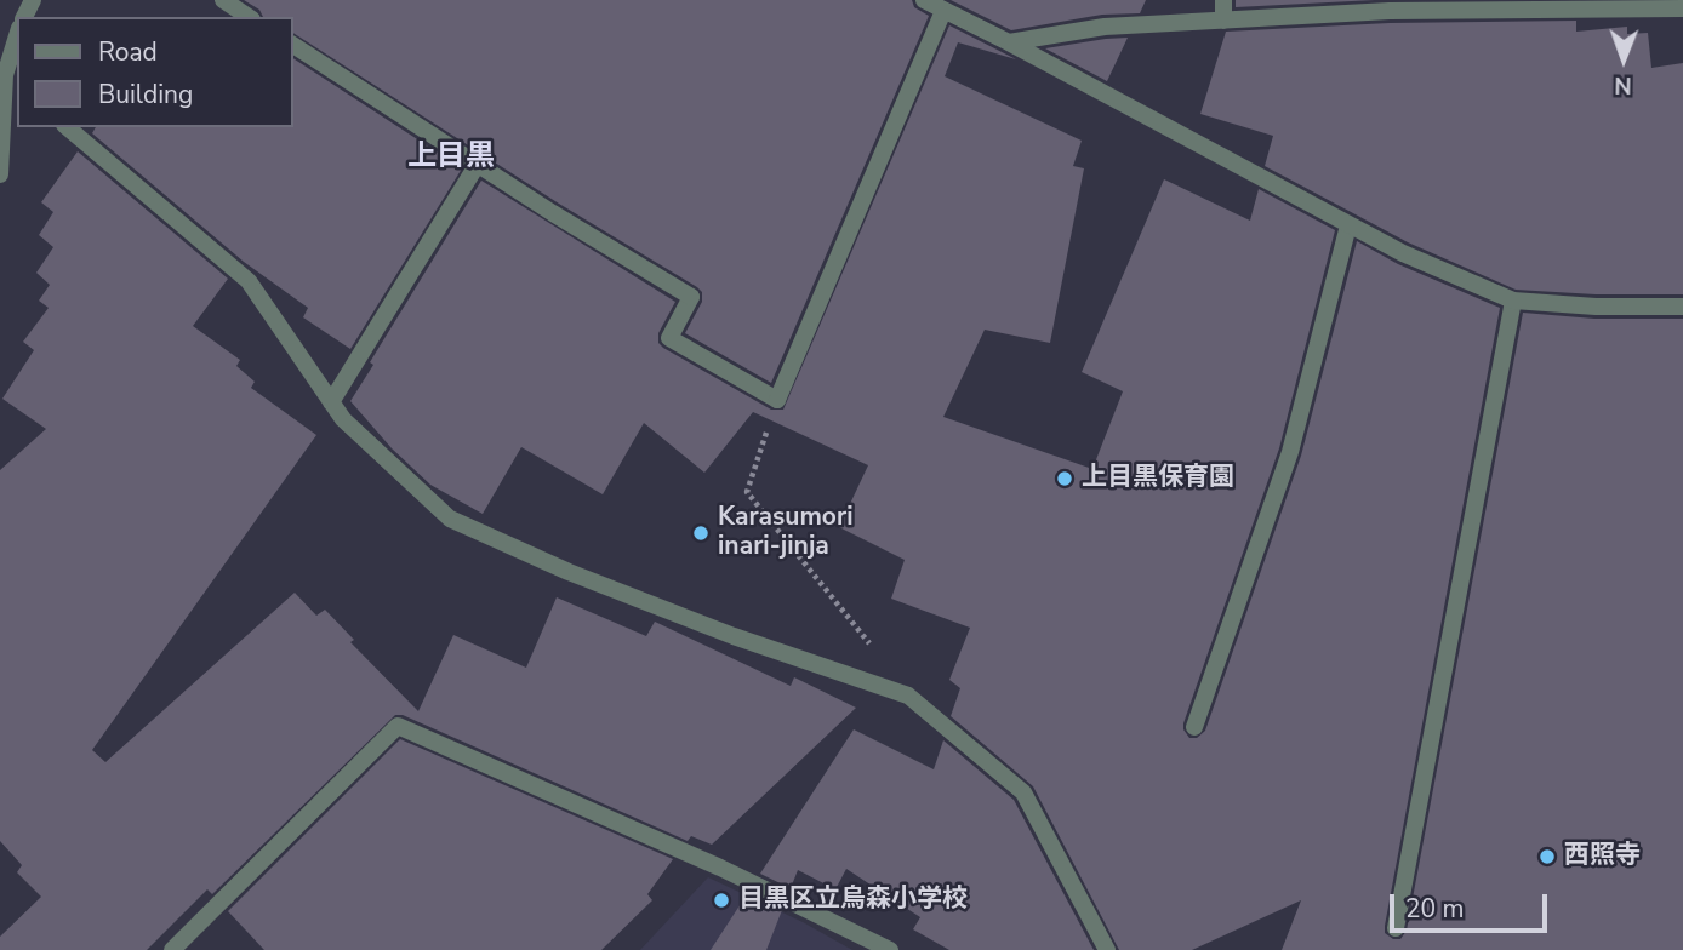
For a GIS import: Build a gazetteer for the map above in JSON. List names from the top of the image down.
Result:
{
  "districts": ["上目黒"],
  "places": [
    "上目黒保育園",
    "Karasumori inari-jinja",
    "西照寺",
    "目黒区立烏森小学校"
  ],
  "legend": ["Road", "Building"],
  "scale_bar": "20 m",
  "north": "bottom"
}
